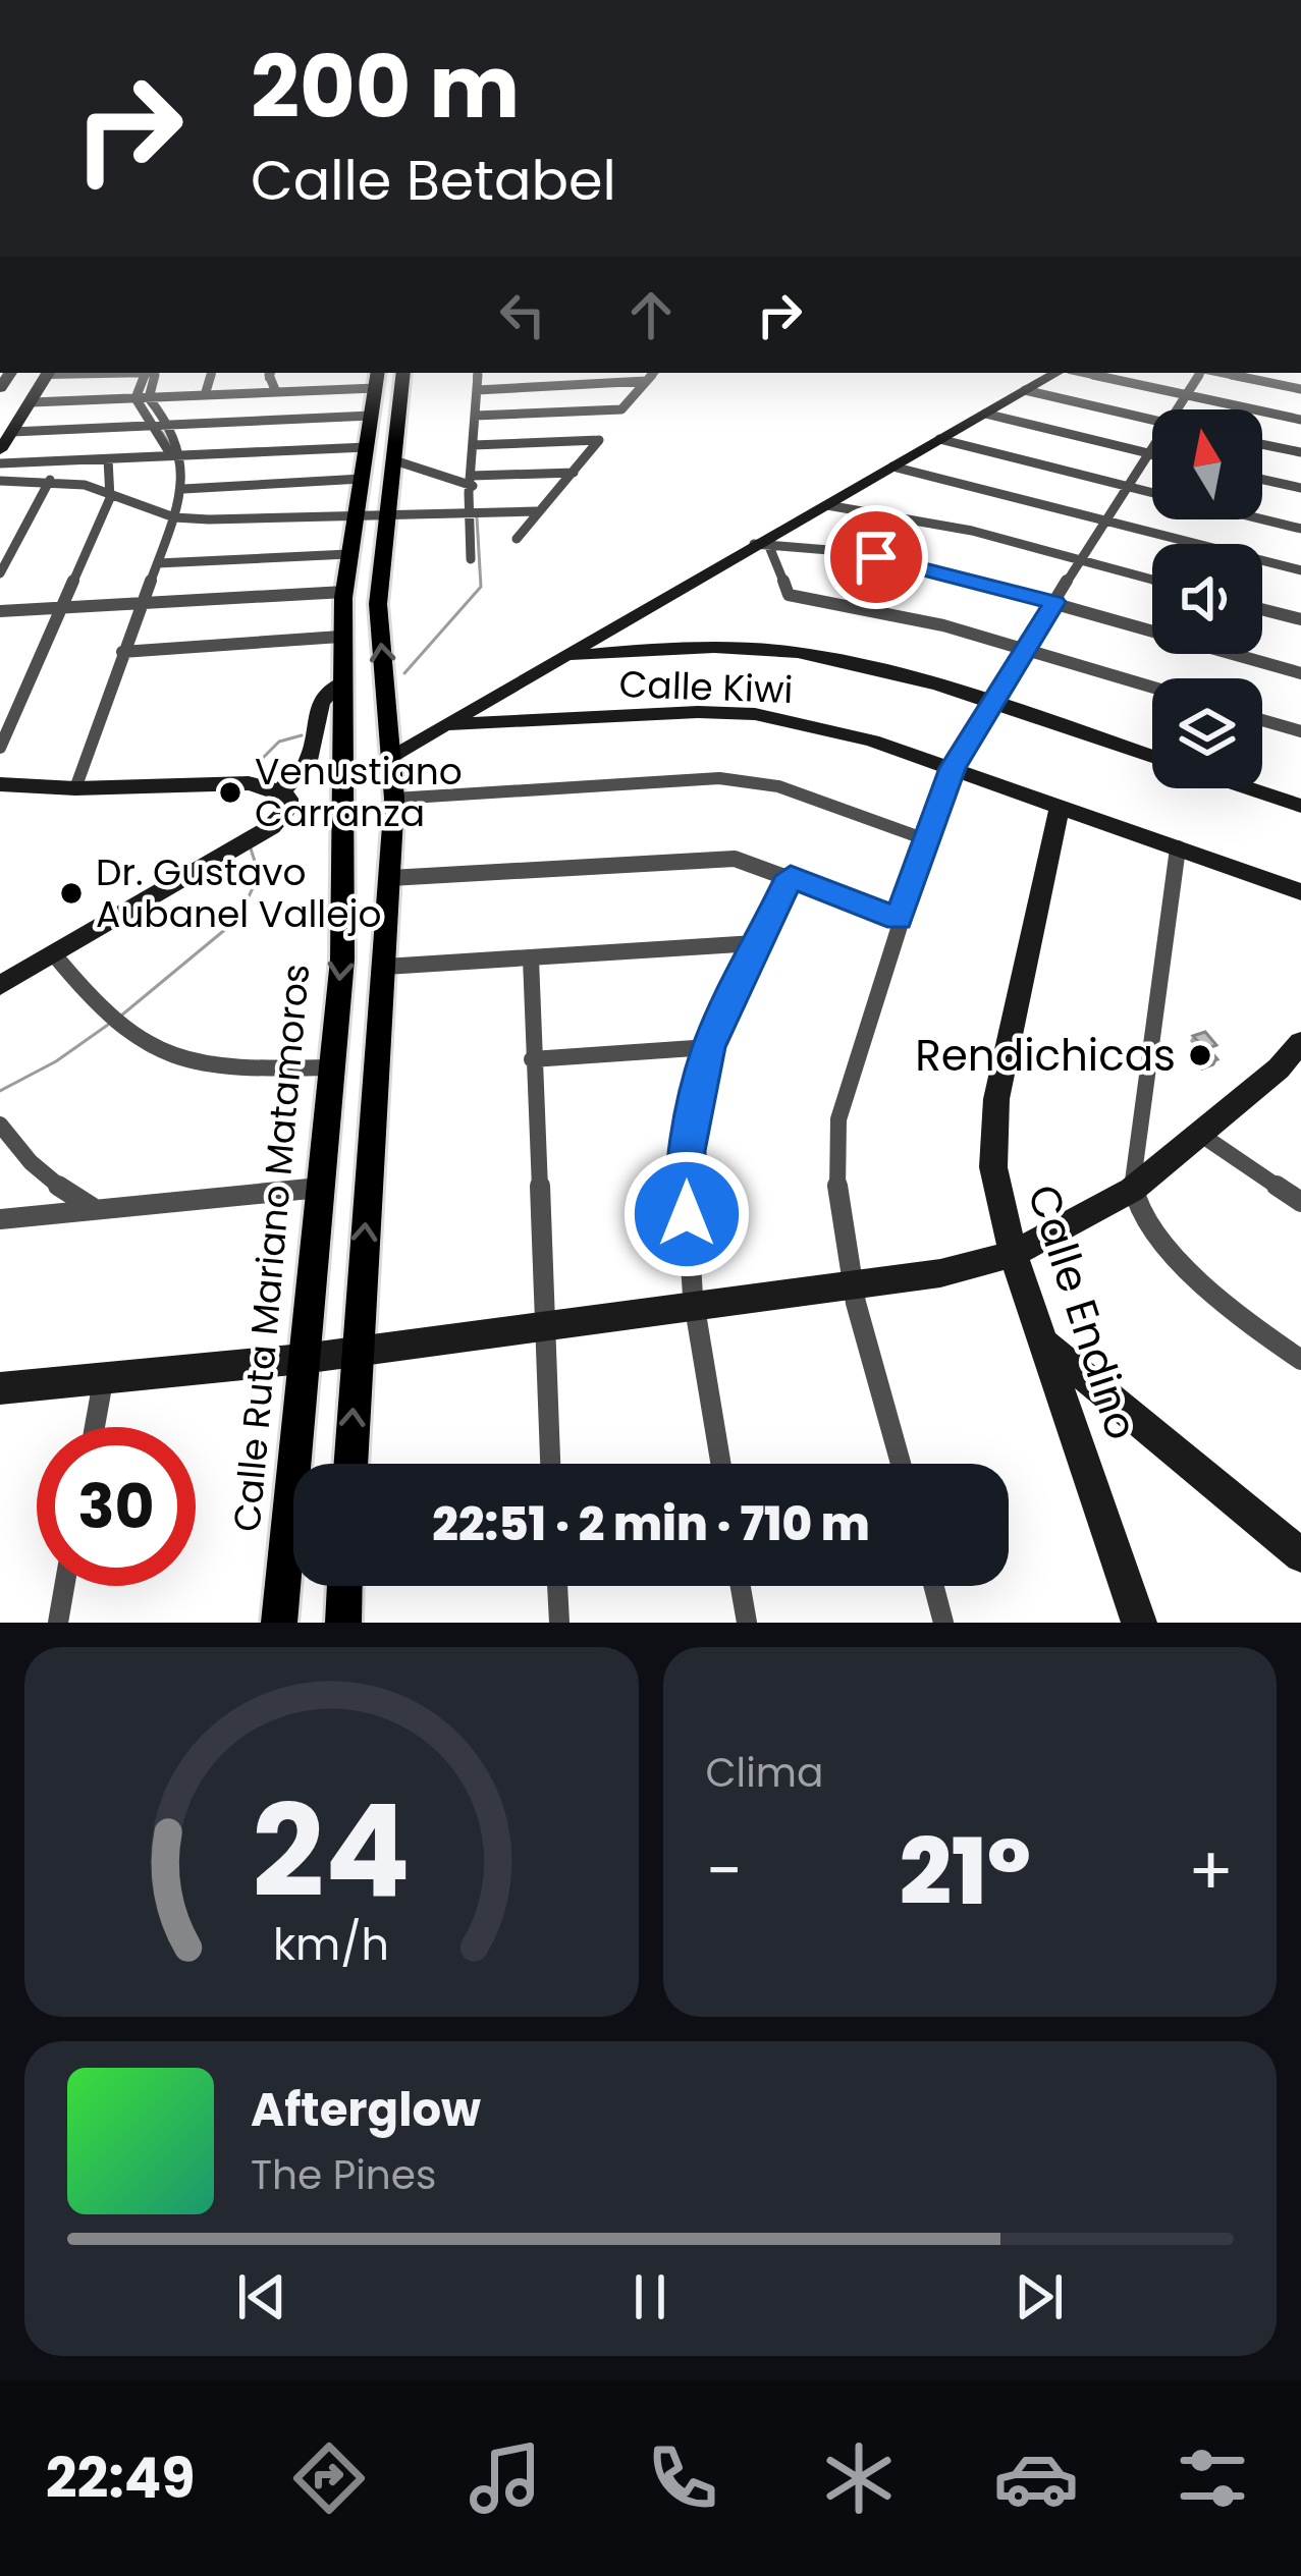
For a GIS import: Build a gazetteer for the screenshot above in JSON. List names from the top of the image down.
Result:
{
  "streets": {
    "main road": ["Calle Ruta Mariano Matamoros"],
    "street": ["Calle Kiwi", "Calle Endino"]
  },
  "crossings": [
    ["Calle Kiwi", "Calle Endino"]
  ],
  "places": ["Venustiano Carranza", "Dr. Gustavo Aubanel Vallejo", "Rendichicas"],
  "north": "top",
  "page": {
    "turn": ["200 m", "Calle Betabel"],
    "limit": "30",
    "trip": "22:51 · 2 min · 710 m",
    "tile": "Clima",
    "heat": ["−", "21°", "+"],
    "song": ["Afterglow", "The Pines"],
    "tabs": "22:49",
    "gauge": ["24", "km/h"]
  }
}
